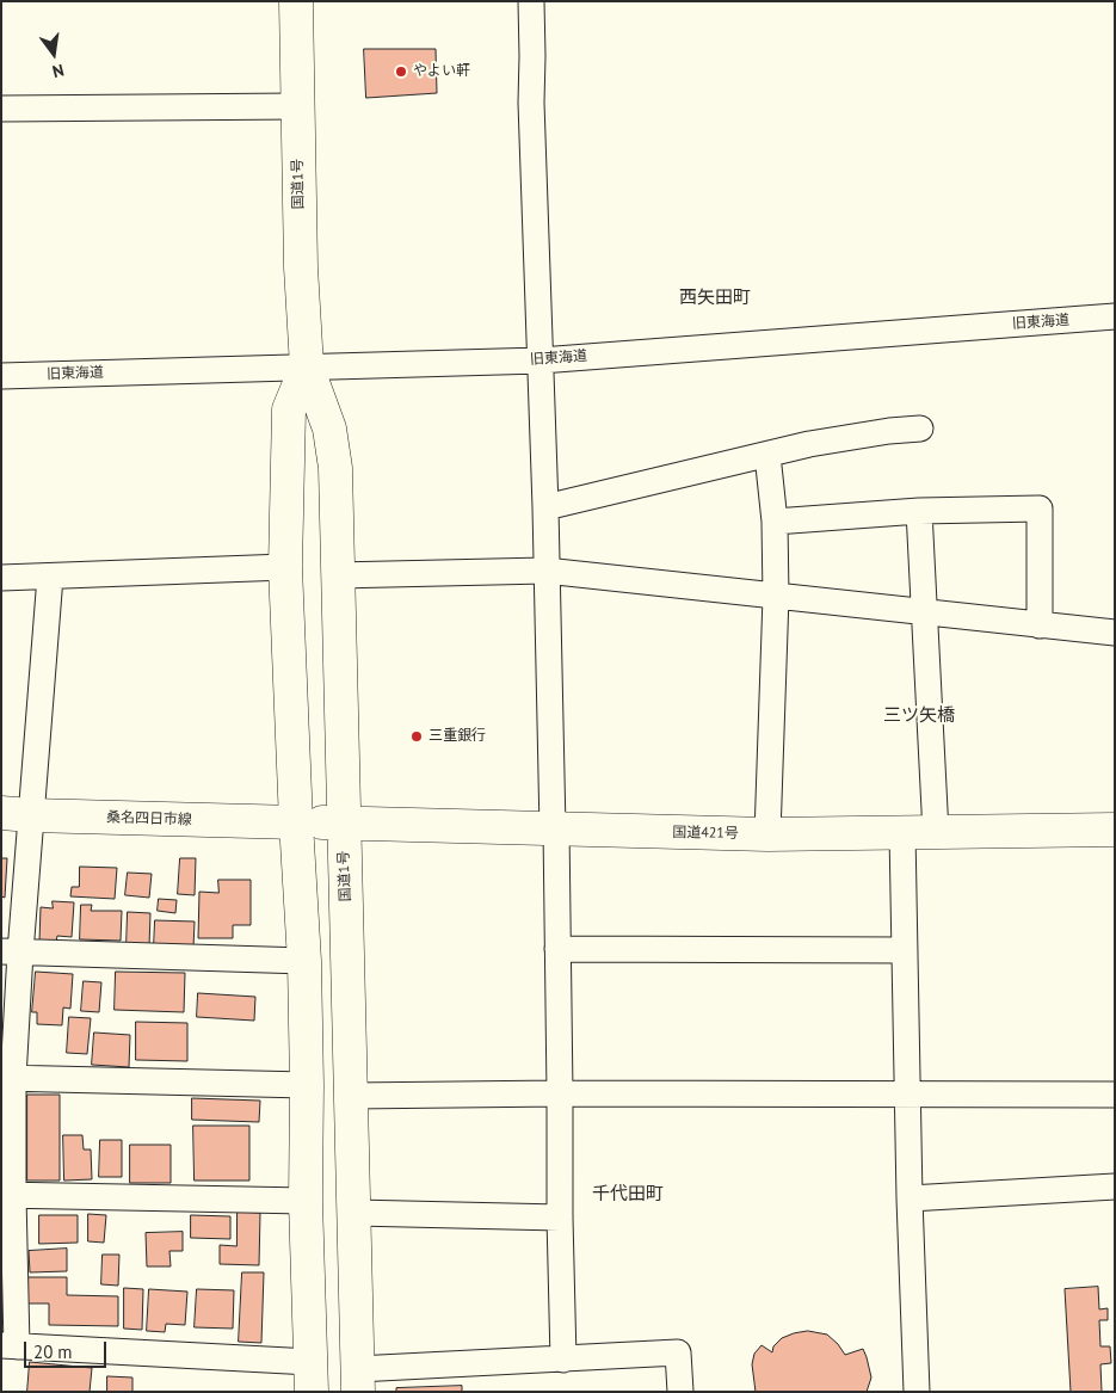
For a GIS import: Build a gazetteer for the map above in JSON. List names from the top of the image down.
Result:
{
  "streets": {
    "main road": ["国道1号", "桑名四日市線", "国道421号"],
    "street": ["旧東海道"]
  },
  "crossings": [
    ["国道1号", "旧東海道"],
    ["国道1号", "桑名四日市線"],
    ["国道1号", "国道421号"],
    ["桑名四日市線", "国道421号"]
  ],
  "districts": ["西矢田町", "三ツ矢橋", "千代田町"],
  "places": ["やよい軒", "三重銀行"],
  "scale_bar": "20 m",
  "north": "bottom"
}
